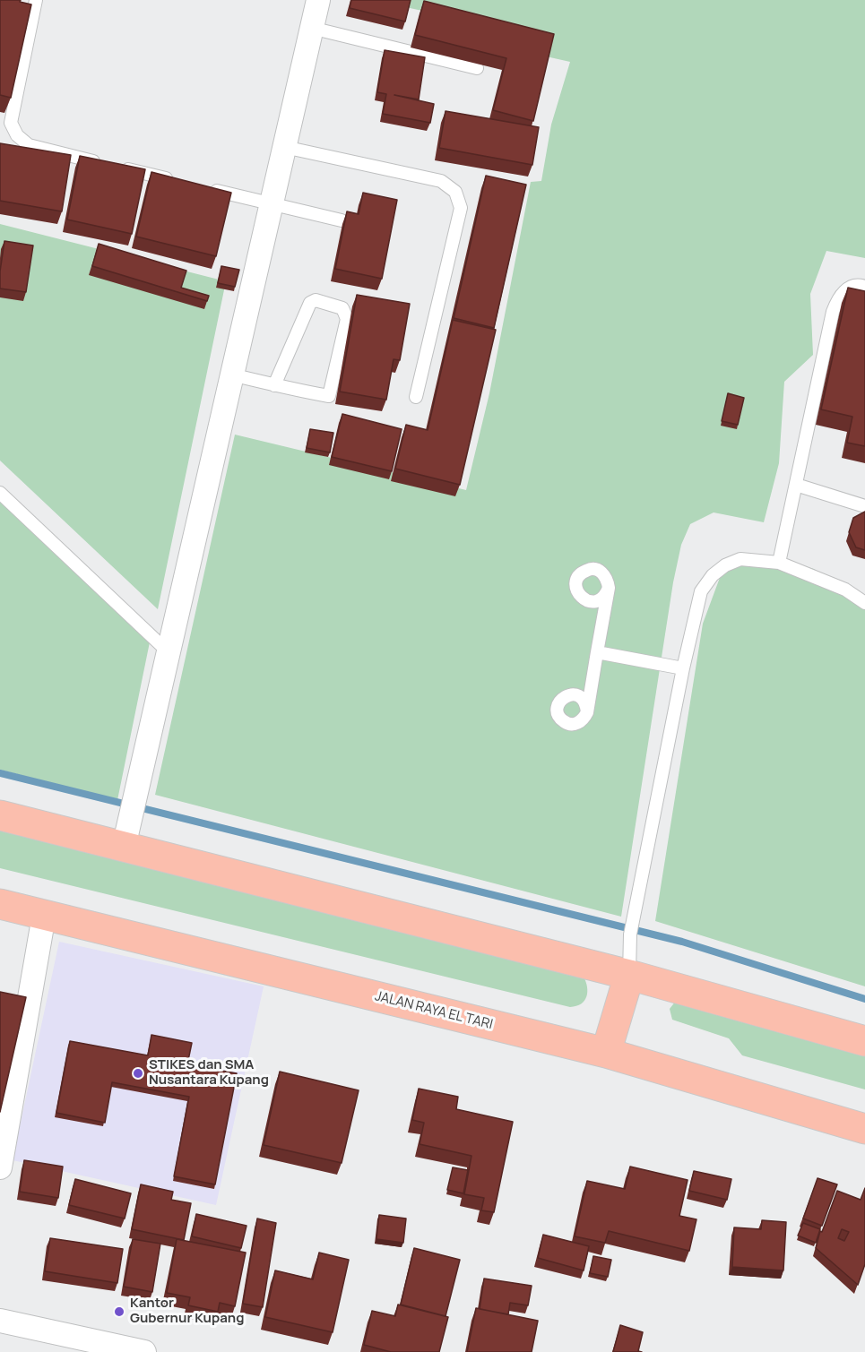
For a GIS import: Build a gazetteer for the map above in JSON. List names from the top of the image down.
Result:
{
  "streets": {
    "main road": ["JALAN RAYA EL TARI"]
  },
  "places": ["STIKES dan SMA Nusantara Kupang", "Kantor Gubernur Kupang"]
}
